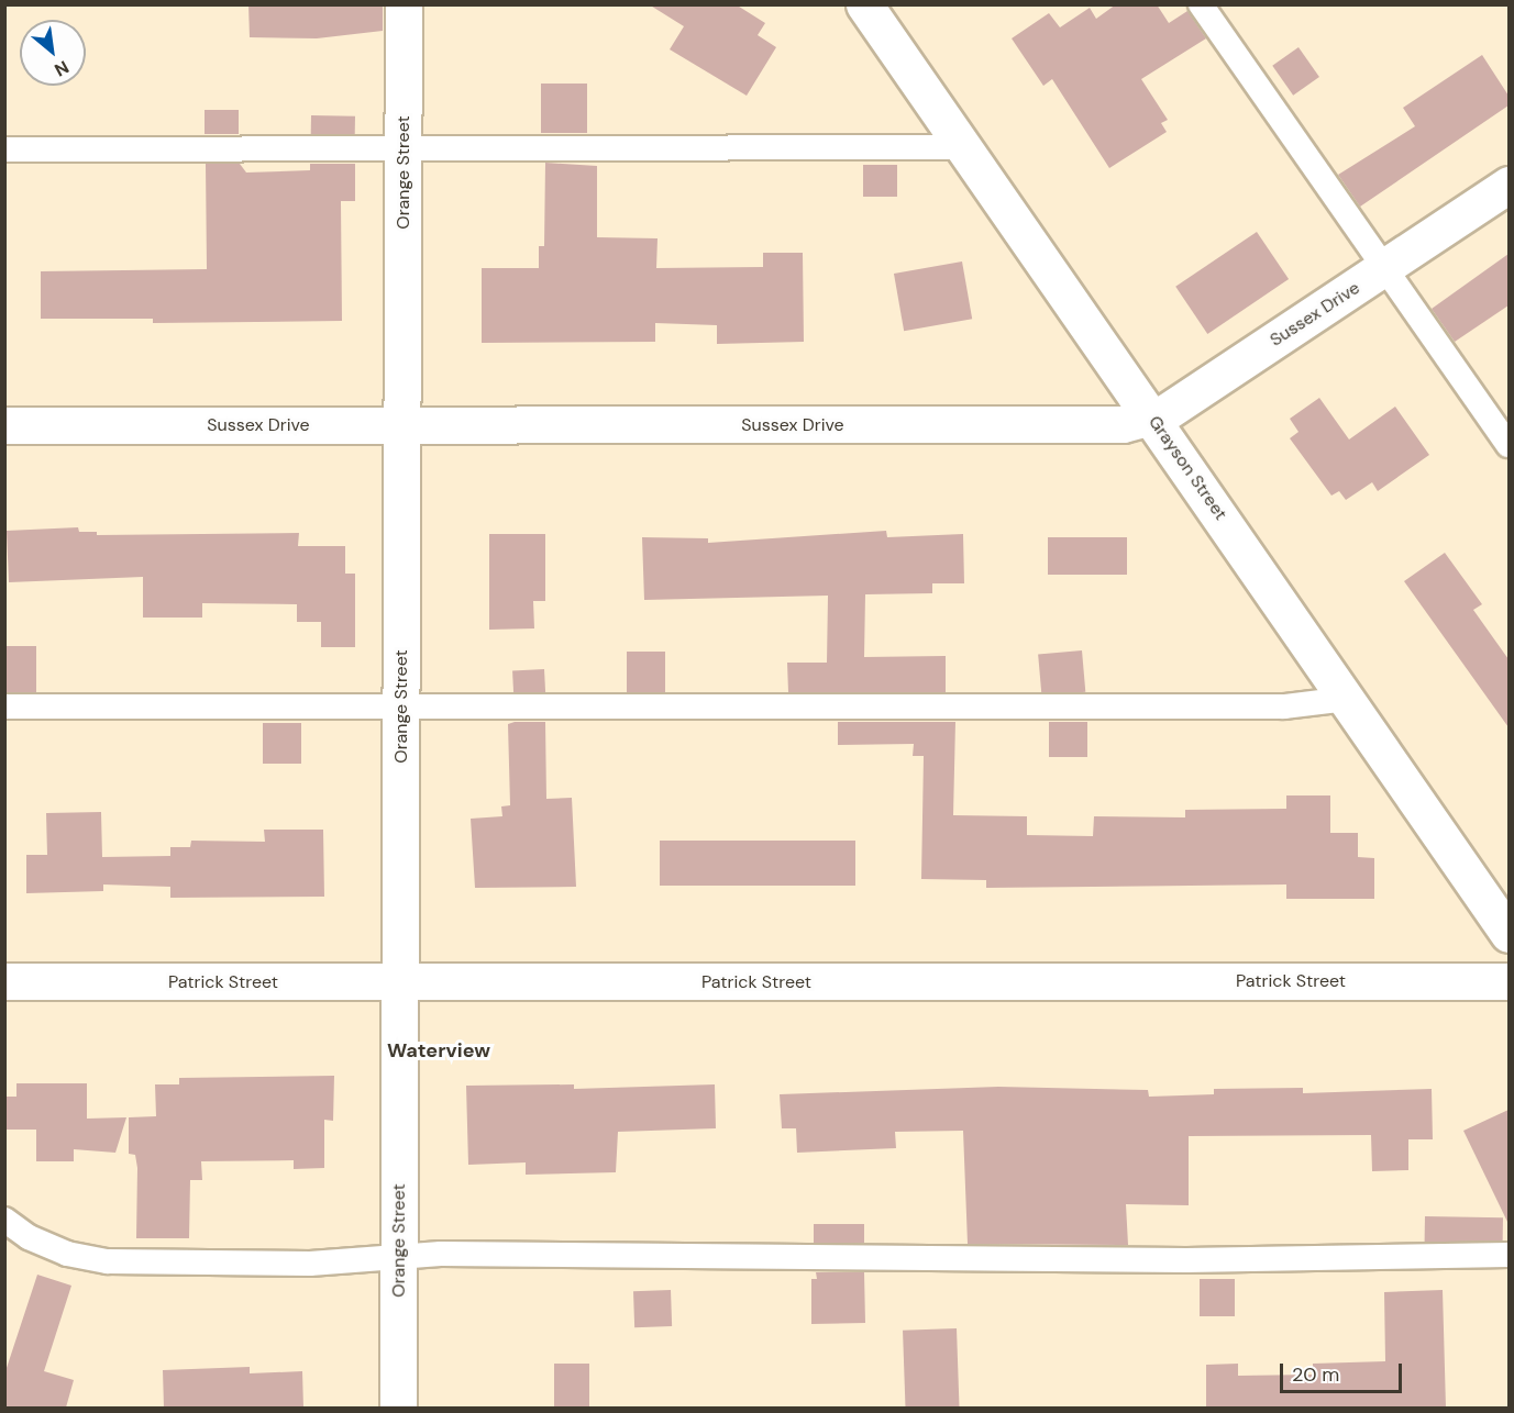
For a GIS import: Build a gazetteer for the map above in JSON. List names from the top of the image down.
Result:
{
  "streets": {
    "street": [
      "Orange Street",
      "Sussex Drive",
      "Grayson Street",
      "Patrick Street"
    ]
  },
  "crossings": [
    ["Orange Street", "Sussex Drive"],
    ["Orange Street", "Patrick Street"],
    ["Sussex Drive", "Grayson Street"]
  ],
  "districts": ["Waterview"],
  "scale_bar": "20 m",
  "north": "bottom right"
}
